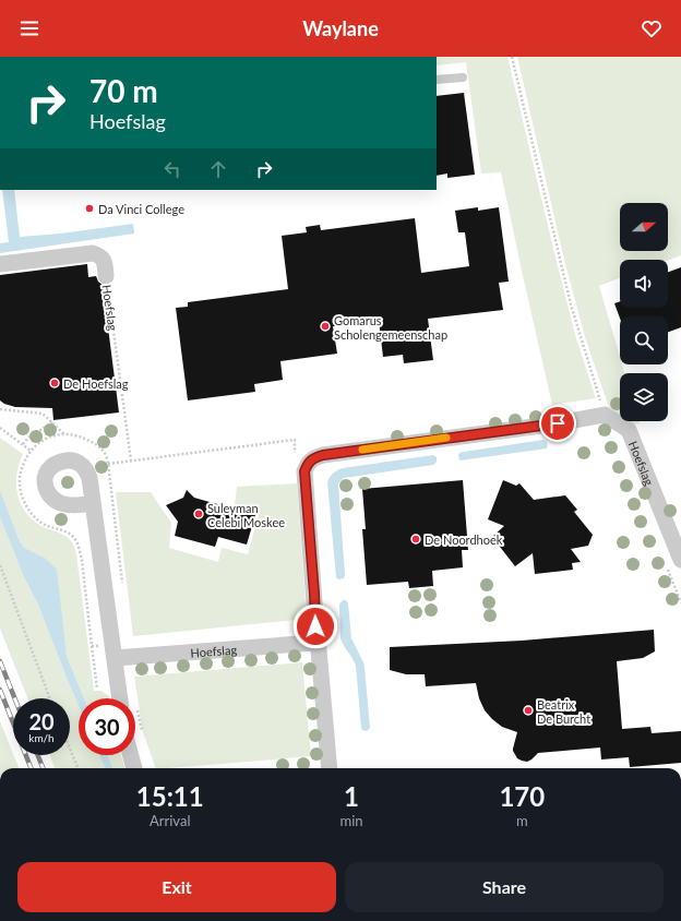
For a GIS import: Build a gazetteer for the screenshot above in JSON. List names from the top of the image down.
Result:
{
  "streets": {
    "street": ["Hoefslag"]
  },
  "places": [
    "Da Vinci College",
    "Gomarus Scholengemeenschap",
    "De Hoefslag",
    "Suleyman Celebi Moskee",
    "De Noordhoek",
    "Beatrix De Burcht"
  ],
  "north": "right",
  "page": {
    "header": "Waylane",
    "turn": ["70 m", "Hoefslag"],
    "speed": "20 km/h",
    "limit": "30",
    "eta": [
      "15:11",
      "Arrival",
      "1",
      "min",
      "170",
      "m"
    ],
    "buttons": ["Exit", "Share"]
  }
}
